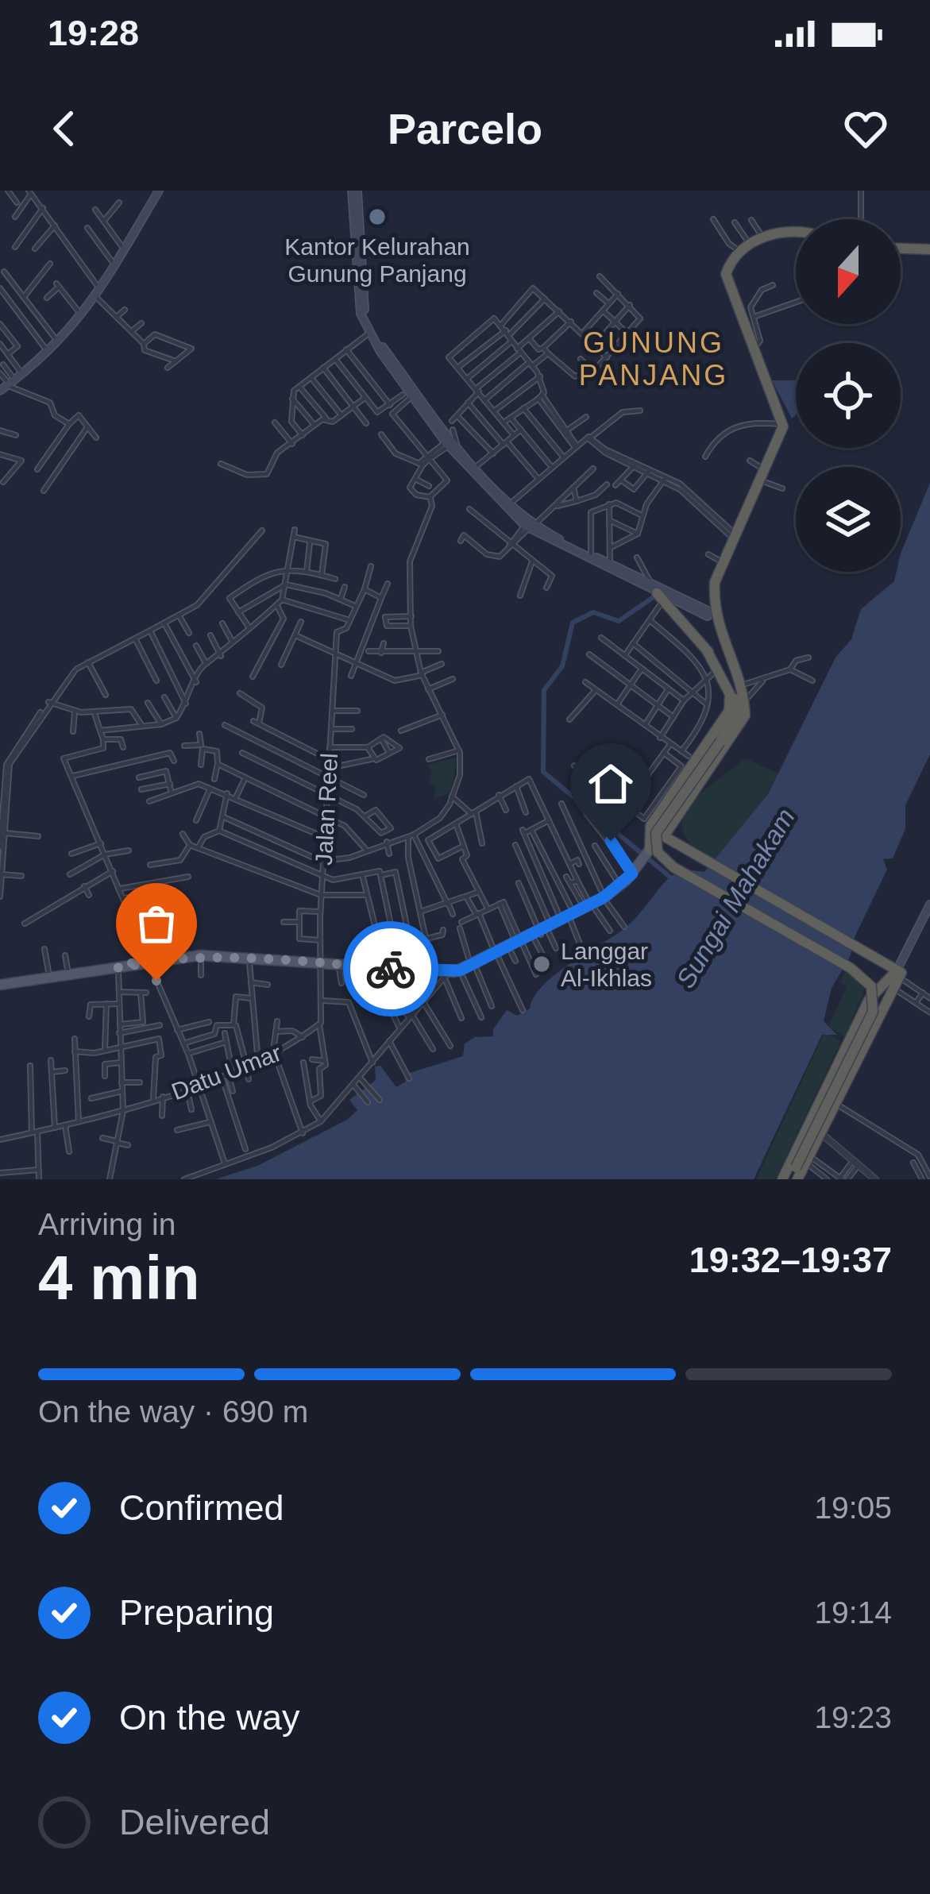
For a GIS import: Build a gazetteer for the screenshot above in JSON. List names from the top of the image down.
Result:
{
  "streets": {
    "street": ["Jalan Reel", "Datu Umar"]
  },
  "crossings": [
    ["Jalan Reel", "Datu Umar"]
  ],
  "districts": ["GUNUNG PANJANG"],
  "water": ["Sungai Mahakam"],
  "places": ["Kantor Kelurahan Gunung Panjang", "Langgar Al-Ikhlas"],
  "north": "bottom",
  "page": {
    "status": "19:28",
    "header": "Parcelo",
    "heading": ["4 min", "Arriving in", "19:32–19:37"],
    "bar": "On the way · 690 m",
    "list": [
      ["Confirmed", "19:05"],
      ["Preparing", "19:14"],
      ["On the way", "19:23"],
      "Delivered"
    ]
  }
}
